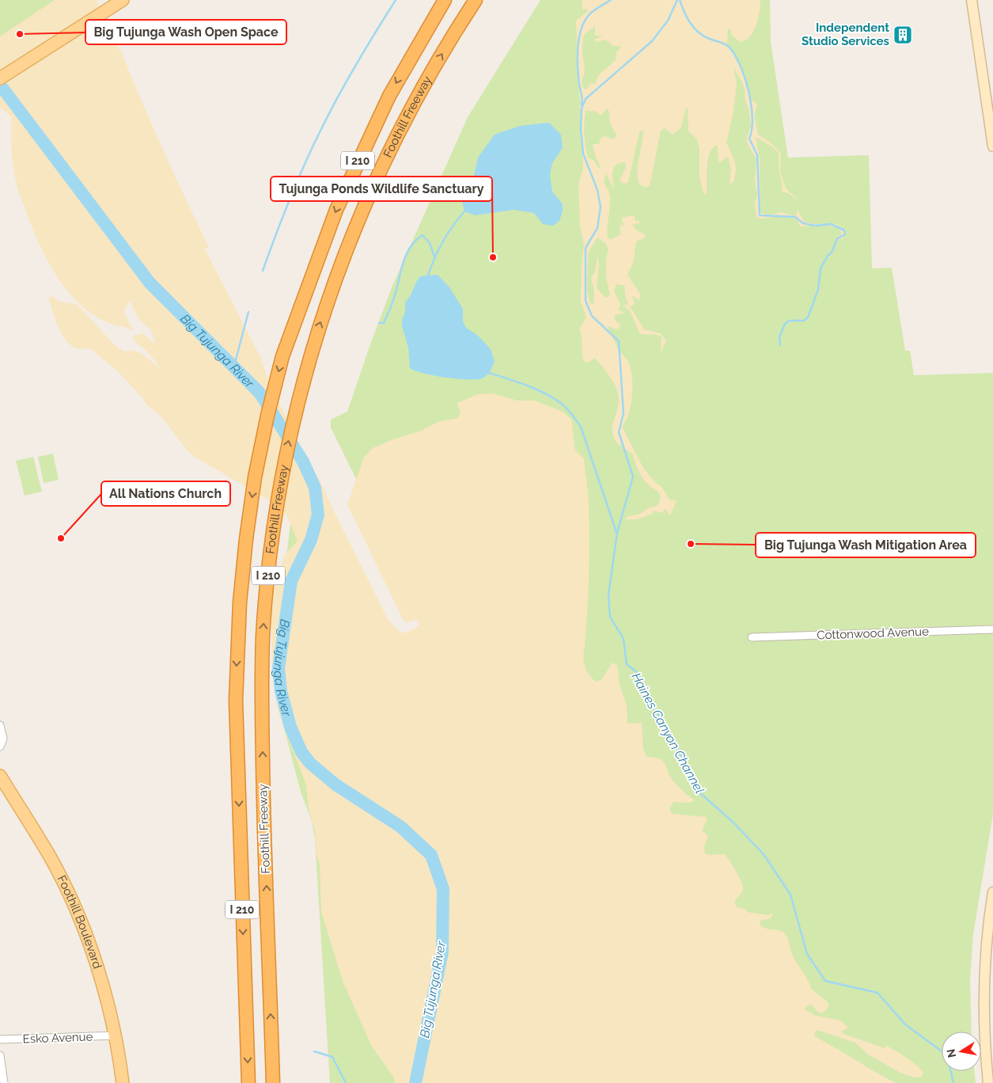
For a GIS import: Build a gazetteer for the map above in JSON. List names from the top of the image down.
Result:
{
  "streets": {
    "highway": ["Foothill Freeway", "I 210"],
    "main road": ["Foothill Boulevard"],
    "street": ["Cottonwood Avenue", "Esko Avenue"]
  },
  "crossings": [
    ["Foothill Boulevard", "Esko Avenue"]
  ],
  "water": ["Big Tujunga River", "Haines Canyon Channel"],
  "places": {
    "other": [
      "Big Tujunga Wash Open Space",
      "Tujunga Ponds Wildlife Sanctuary",
      "All Nations Church",
      "Big Tujunga Wash Mitigation Area"
    ],
    "building": ["Independent Studio Services"]
  },
  "north": "left"
}
